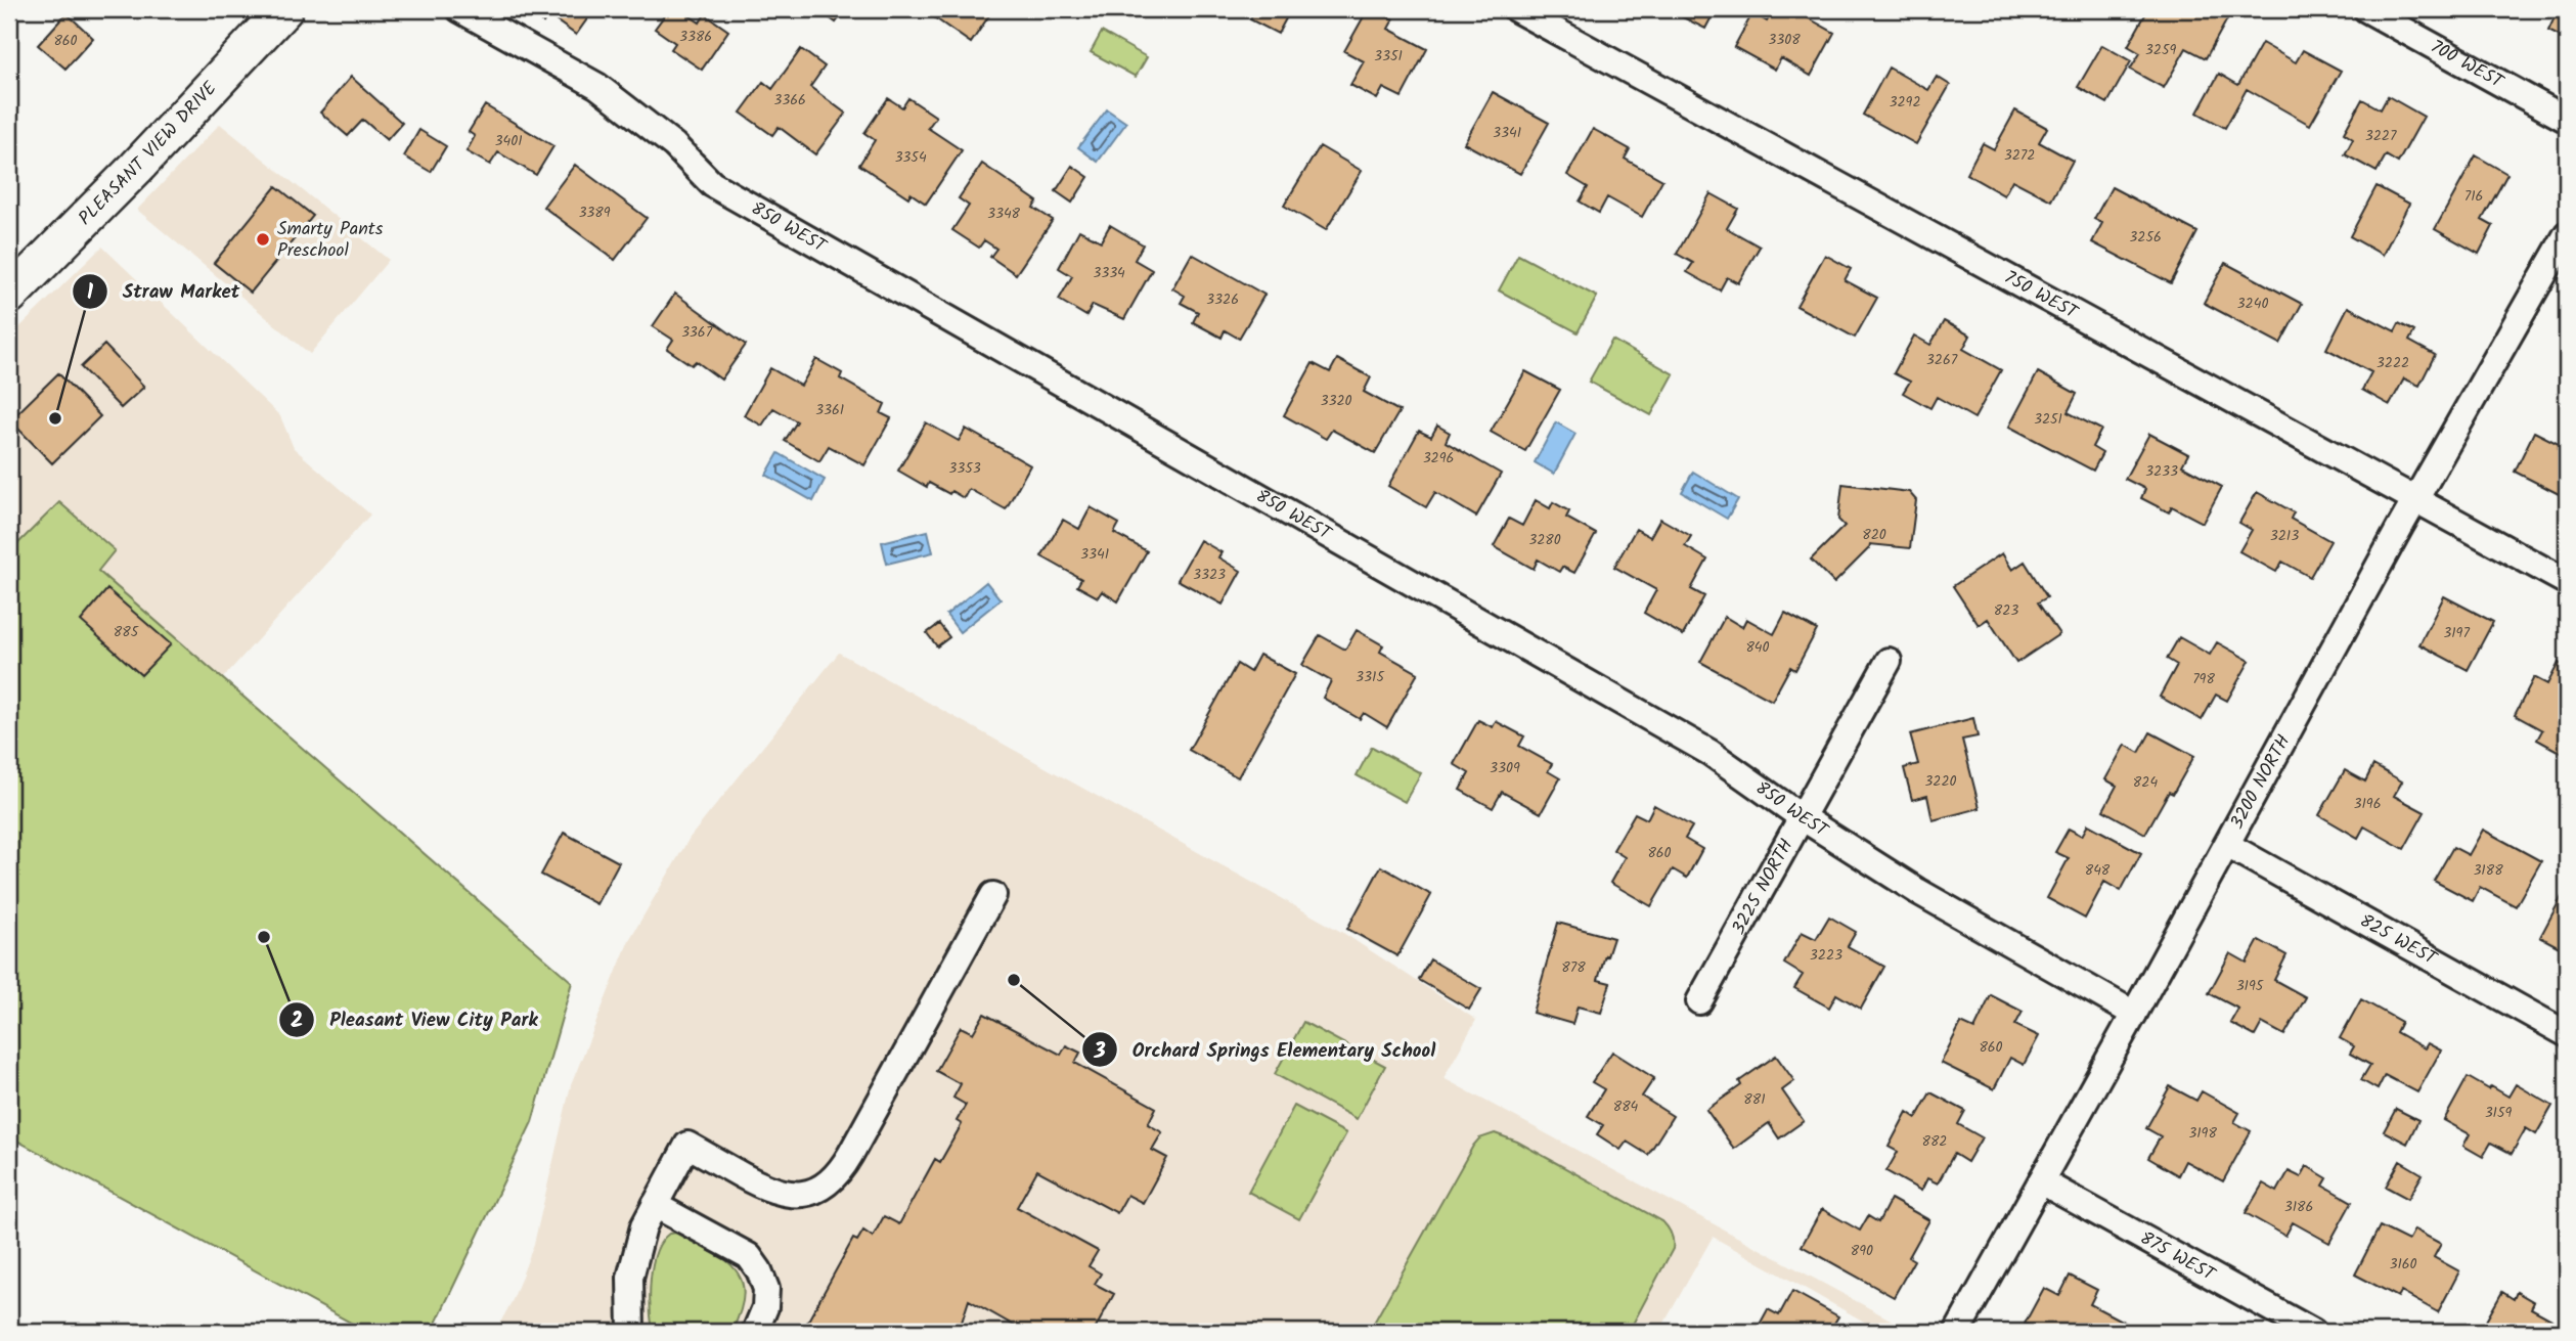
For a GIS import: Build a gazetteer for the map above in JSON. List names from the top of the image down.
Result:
{
  "streets": {
    "main road": ["PLEASANT VIEW DRIVE"],
    "street": [
      "700 WEST",
      "850 WEST",
      "750 WEST",
      "3200 NORTH",
      "3225 NORTH",
      "825 WEST",
      "875 WEST"
    ]
  },
  "crossings": [
    ["850 WEST", "3200 NORTH"],
    ["850 WEST", "3225 NORTH"],
    ["750 WEST", "3200 NORTH"],
    ["3200 NORTH", "825 WEST"],
    ["3200 NORTH", "875 WEST"]
  ],
  "places": [
    "Smarty Pants Preschool",
    "Straw Market",
    "Pleasant View City Park",
    "Orchard Springs Elementary School"
  ],
  "house_numbers": [
    "3386",
    "3308",
    "860",
    "3259",
    "3351",
    "3366",
    "3292",
    "3341",
    "3227",
    "3401",
    "3272",
    "3354",
    "716",
    "3389",
    "3348",
    "3256",
    "3334",
    "3326",
    "3240",
    "3367",
    "3267",
    "3222",
    "3320",
    "3361",
    "3251",
    "3296",
    "3353",
    "3233",
    "820",
    "3213",
    "3280",
    "3341",
    "3323",
    "823",
    "885",
    "3197",
    "840",
    "3315",
    "798",
    "3309",
    "3220",
    "824",
    "3196",
    "860",
    "848",
    "3188",
    "3223",
    "878",
    "3195",
    "860",
    "881",
    "884",
    "3159",
    "3198",
    "882",
    "3186",
    "890",
    "3160"
  ]
}
